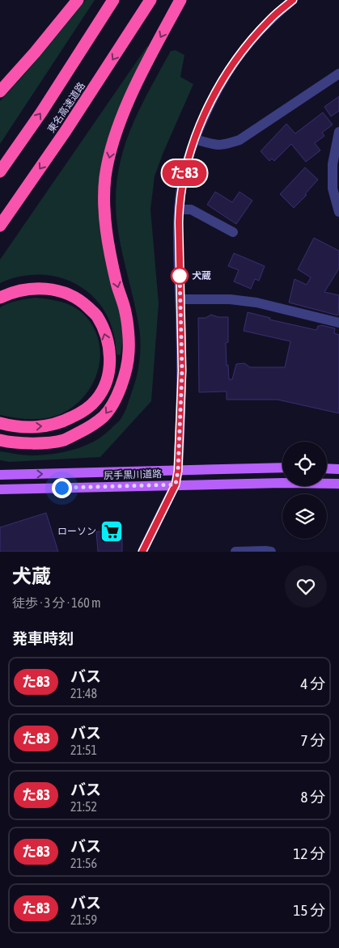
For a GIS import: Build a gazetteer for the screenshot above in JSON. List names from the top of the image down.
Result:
{
  "streets": {
    "highway": ["東名高速道路"],
    "main road": ["尻手黒川道路"]
  },
  "places": {
    "other": ["犬蔵"],
    "supermarket": ["ローソン"]
  },
  "lines": ["bus line た83"],
  "page": {
    "on_map": "た83",
    "heading": [
      ["犬蔵", "徒歩 · 3 分 · 160 m"],
      "発車時刻"
    ],
    "list": [
      {
        "mark": "た83",
        "name": "バス",
        "note": "21:48",
        "value": "4 分"
      },
      {
        "mark": "た83",
        "name": "バス",
        "note": "21:51",
        "value": "7 分"
      },
      {
        "mark": "た83",
        "name": "バス",
        "note": "21:52",
        "value": "8 分"
      },
      {
        "mark": "た83",
        "name": "バス",
        "note": "21:56",
        "value": "12 分"
      },
      {
        "mark": "た83",
        "name": "バス",
        "note": "21:59",
        "value": "15 分"
      }
    ]
  }
}
